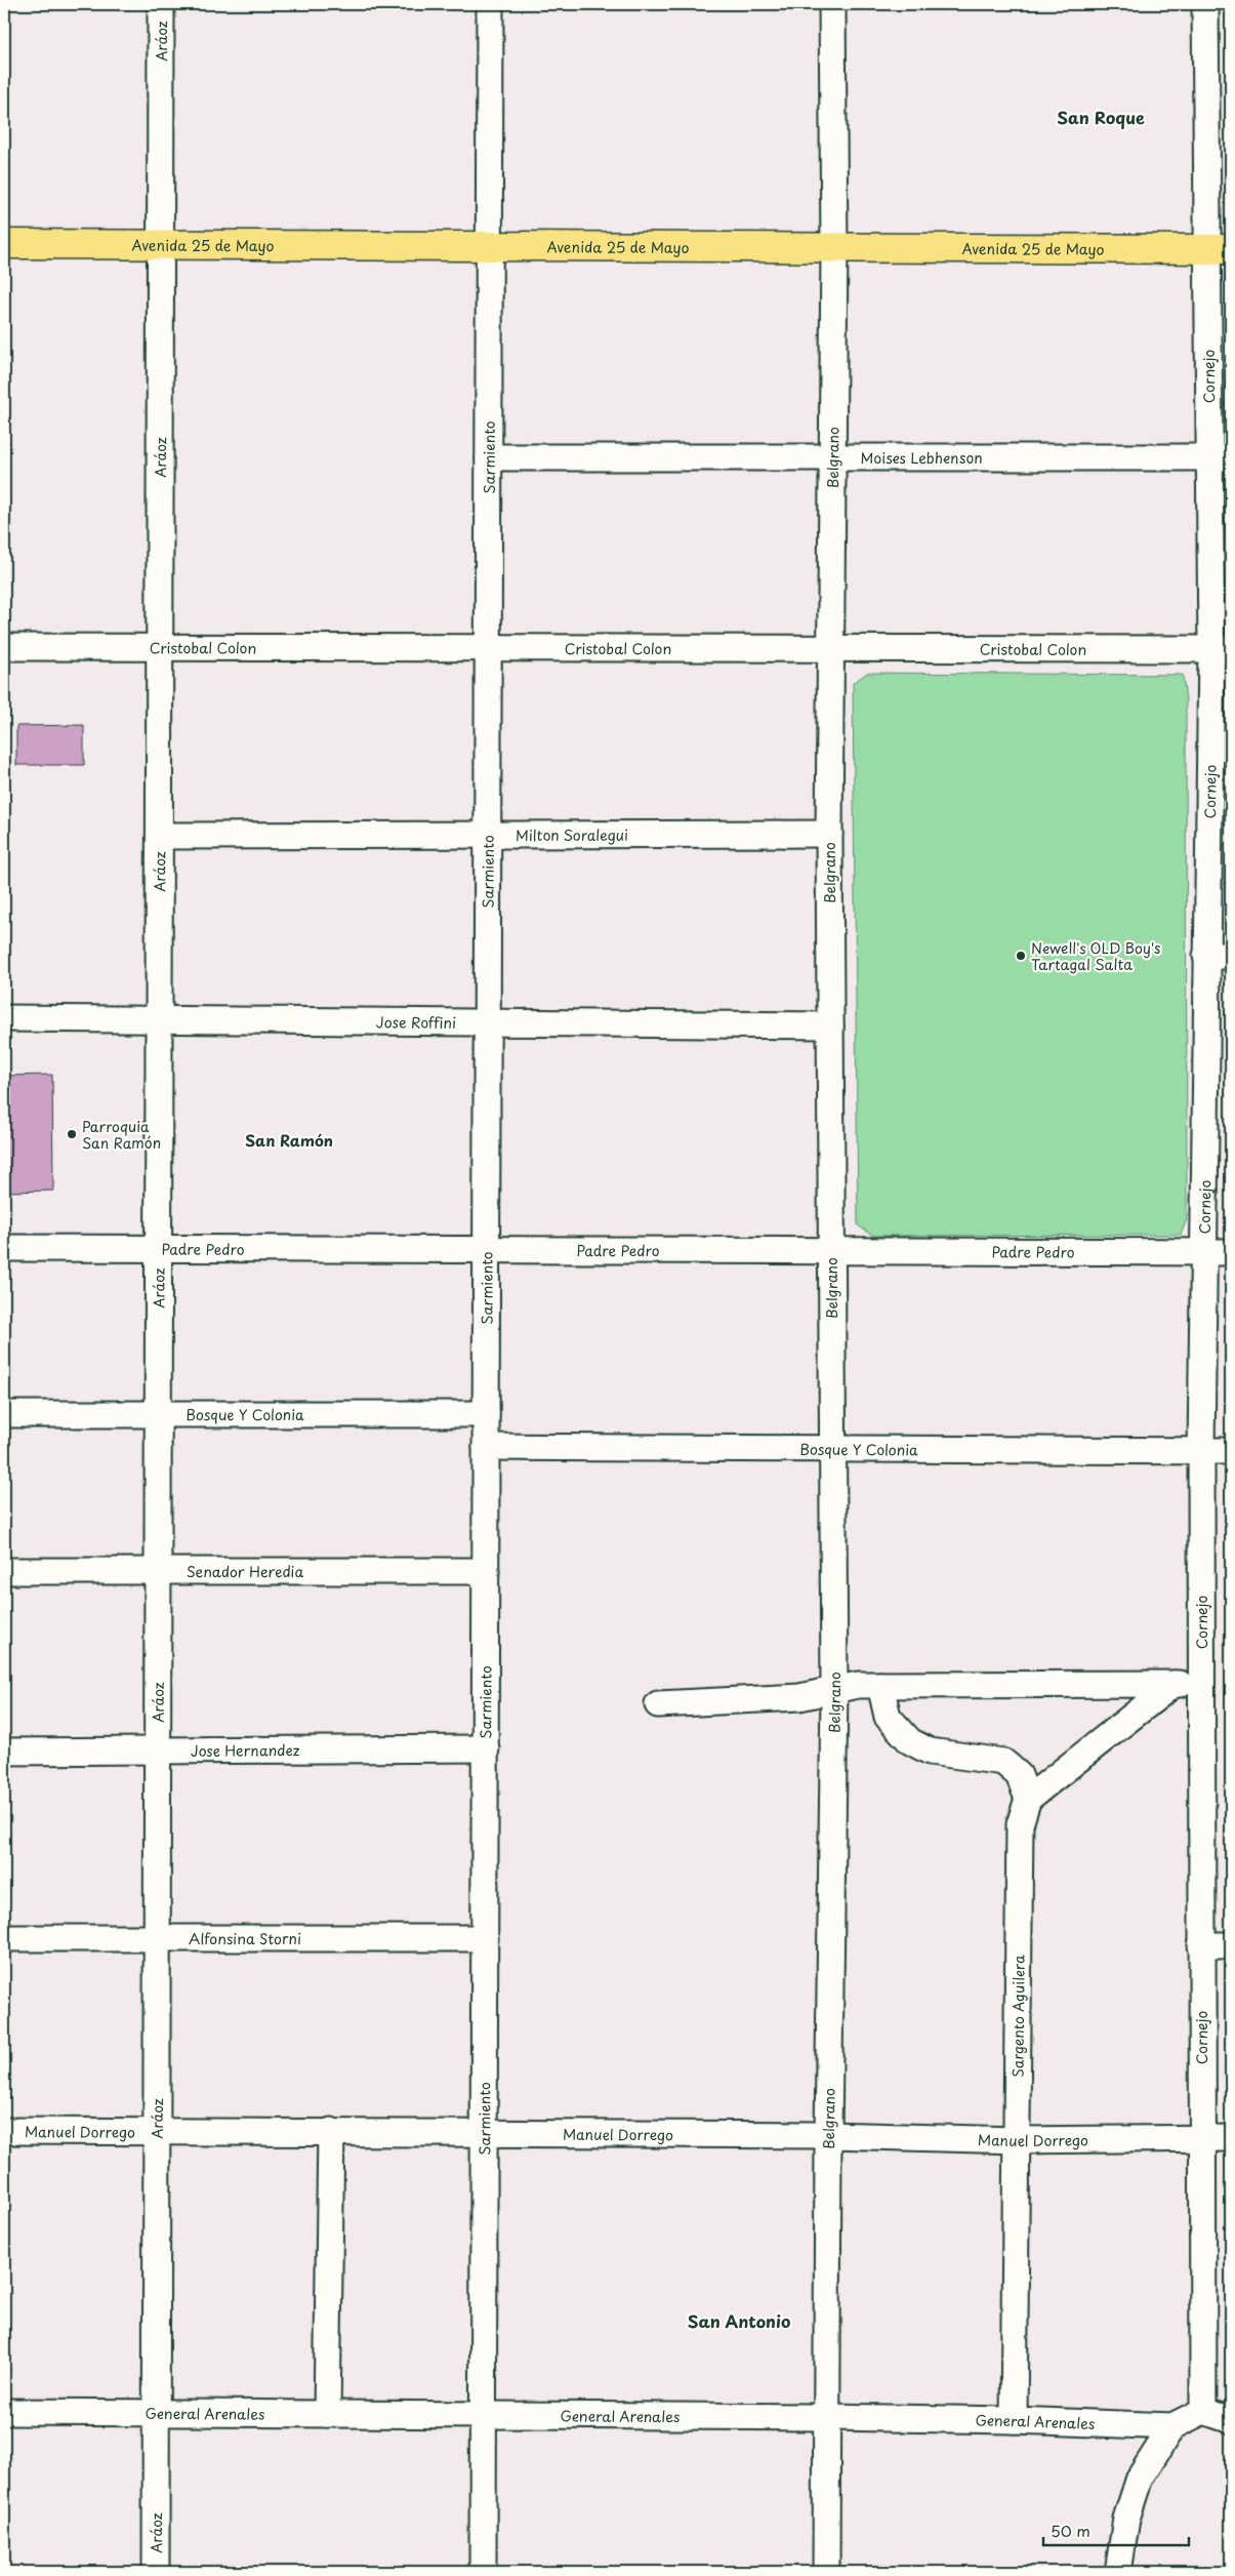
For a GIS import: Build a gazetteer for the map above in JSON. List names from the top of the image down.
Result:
{
  "streets": {
    "main road": ["Avenida 25 de Mayo"],
    "street": [
      "Aráoz",
      "Cornejo",
      "Sarmiento",
      "Belgrano",
      "Moises Lebhenson",
      "Cristobal Colon",
      "Milton Soralegui",
      "Jose Roffini",
      "Padre Pedro",
      "Bosque Y Colonia",
      "Senador Heredia",
      "Jose Hernandez",
      "Alfonsina Storni",
      "Sargento Aguilera",
      "Manuel Dorrego",
      "General Arenales"
    ]
  },
  "crossings": [
    ["Aráoz", "Avenida 25 de Mayo"],
    ["Aráoz", "Cristobal Colon"],
    ["Aráoz", "Milton Soralegui"],
    ["Aráoz", "Jose Roffini"],
    ["Aráoz", "Padre Pedro"],
    ["Aráoz", "Bosque Y Colonia"],
    ["Aráoz", "Senador Heredia"],
    ["Aráoz", "Jose Hernandez"],
    ["Aráoz", "Alfonsina Storni"],
    ["Aráoz", "Manuel Dorrego"],
    ["Aráoz", "General Arenales"],
    ["Avenida 25 de Mayo", "Cornejo"],
    ["Avenida 25 de Mayo", "Sarmiento"],
    ["Avenida 25 de Mayo", "Belgrano"],
    ["Cornejo", "Moises Lebhenson"],
    ["Cornejo", "Cristobal Colon"],
    ["Cornejo", "Padre Pedro"],
    ["Cornejo", "Bosque Y Colonia"],
    ["Cornejo", "Manuel Dorrego"],
    ["Cornejo", "General Arenales"],
    ["Sarmiento", "Moises Lebhenson"],
    ["Sarmiento", "Cristobal Colon"],
    ["Sarmiento", "Milton Soralegui"],
    ["Sarmiento", "Jose Roffini"],
    ["Sarmiento", "Padre Pedro"],
    ["Sarmiento", "Bosque Y Colonia"],
    ["Sarmiento", "Senador Heredia"],
    ["Sarmiento", "Jose Hernandez"],
    ["Sarmiento", "Alfonsina Storni"],
    ["Sarmiento", "Manuel Dorrego"],
    ["Sarmiento", "General Arenales"],
    ["Belgrano", "Moises Lebhenson"],
    ["Belgrano", "Cristobal Colon"],
    ["Belgrano", "Milton Soralegui"],
    ["Belgrano", "Jose Roffini"],
    ["Belgrano", "Padre Pedro"],
    ["Belgrano", "Bosque Y Colonia"],
    ["Belgrano", "Manuel Dorrego"],
    ["Belgrano", "General Arenales"],
    ["Sargento Aguilera", "Manuel Dorrego"],
    ["Sargento Aguilera", "General Arenales"]
  ],
  "districts": ["San Roque", "San Ramón", "San Antonio"],
  "places": ["Newell's OLD Boy's Tartagal Salta", "Parroquia San Ramón"],
  "scale_bar": "50 m"
}
